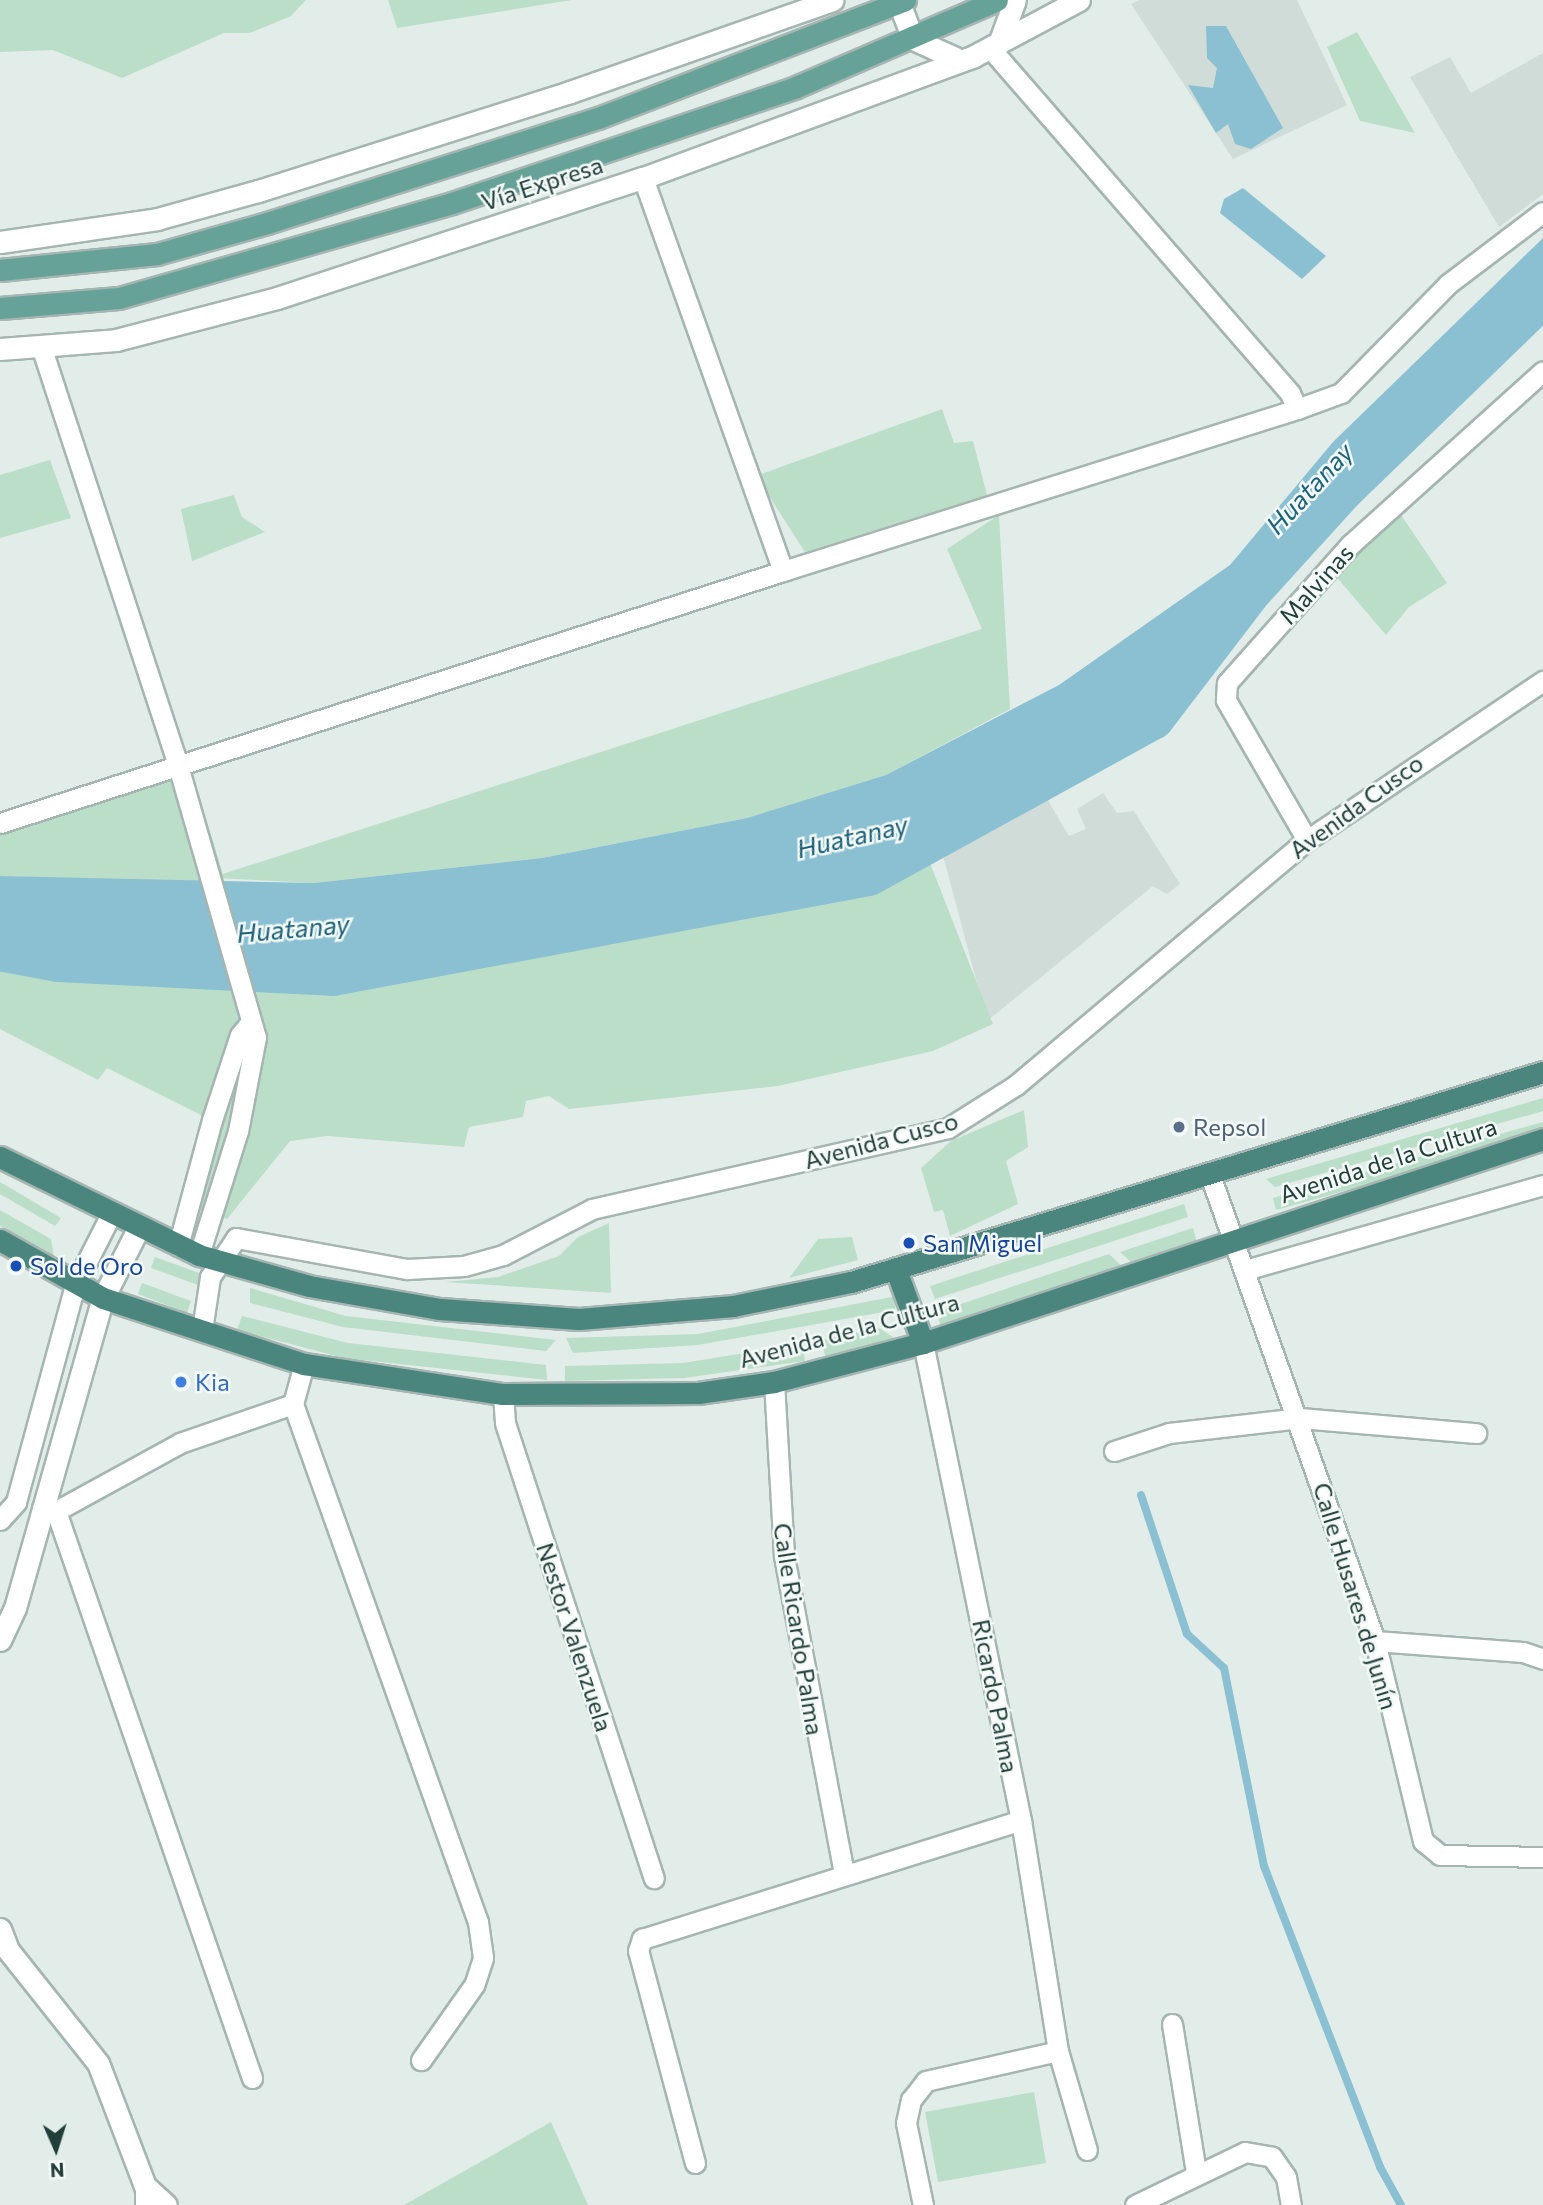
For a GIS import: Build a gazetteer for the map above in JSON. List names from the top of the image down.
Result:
{
  "streets": {
    "highway": ["Avenida de la Cultura"],
    "main road": ["Vía Expresa"],
    "street": [
      "Malvinas",
      "Avenida Cusco",
      "Calle Husares de Junín",
      "Calle Ricardo Palma",
      "Nestor Valenzuela",
      "Ricardo Palma"
    ]
  },
  "crossings": [
    ["Malvinas", "Avenida Cusco"],
    ["Avenida Cusco", "Avenida de la Cultura"],
    ["Avenida de la Cultura", "Calle Husares de Junín"],
    ["Avenida de la Cultura", "Calle Ricardo Palma"],
    ["Avenida de la Cultura", "Nestor Valenzuela"],
    ["Avenida de la Cultura", "Ricardo Palma"]
  ],
  "water": ["Huatanay"],
  "places": [
    "Repsol",
    "San Miguel",
    "Sol de Oro",
    "Kia"
  ],
  "north": "bottom"
}
